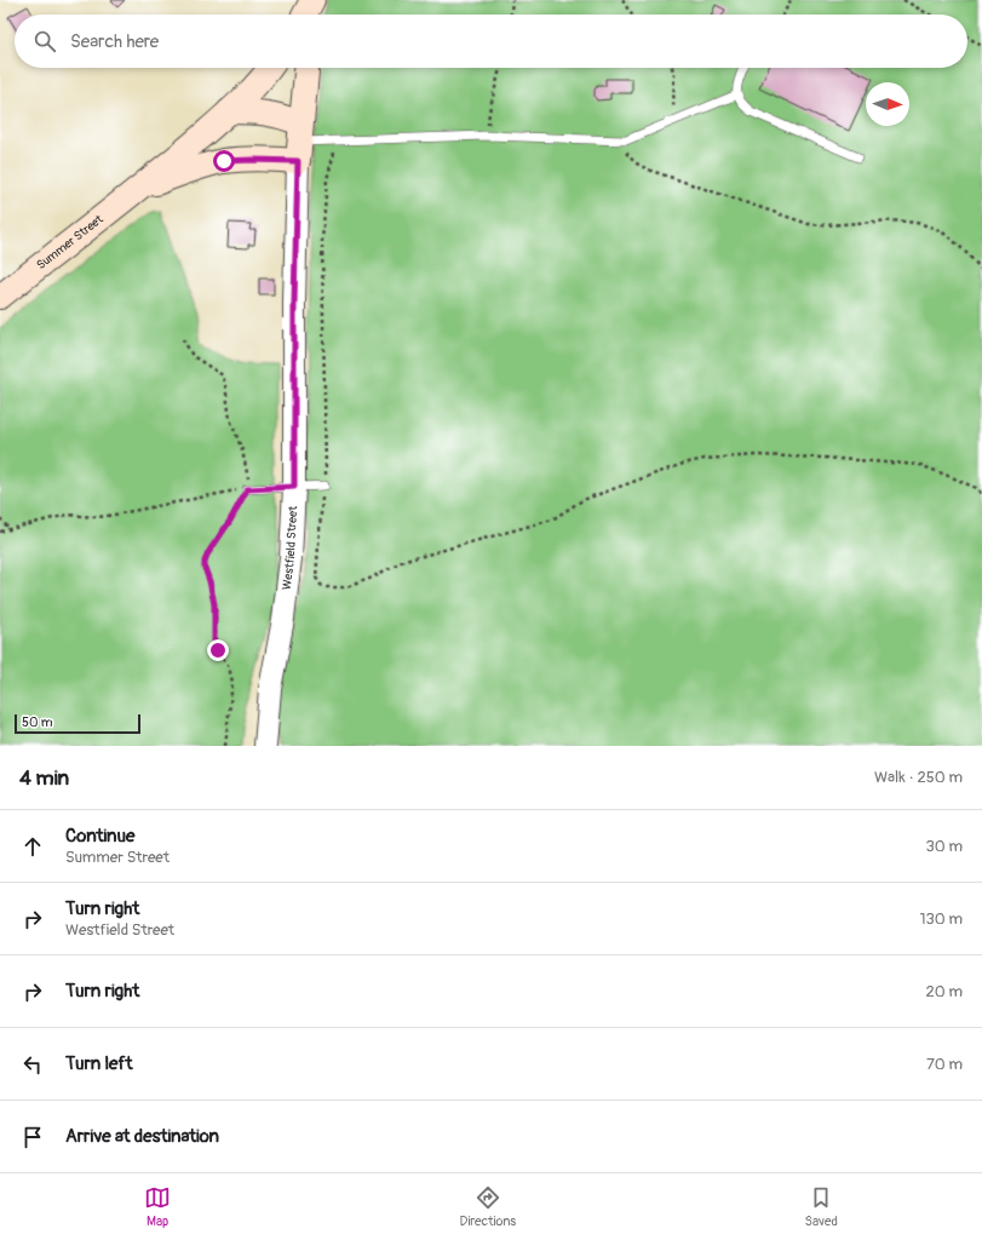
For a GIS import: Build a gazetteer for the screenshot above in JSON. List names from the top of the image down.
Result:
{
  "streets": {
    "main road": ["Summer Street", "Westfield Street"]
  },
  "crossings": [
    ["Summer Street", "Westfield Street"]
  ],
  "scale_bar": "50 m",
  "north": "right",
  "page": {
    "search": "Search here",
    "scale": "50 m",
    "heading": ["4 min", "Walk · 250 m"],
    "list": [
      ["Continue", "Summer Street", "30 m"],
      ["Turn right", "Westfield Street", "130 m"],
      ["Turn right", "20 m"],
      ["Turn left", "70 m"],
      "Arrive at destination"
    ],
    "nav": ["Map", "Directions", "Saved"]
  }
}
